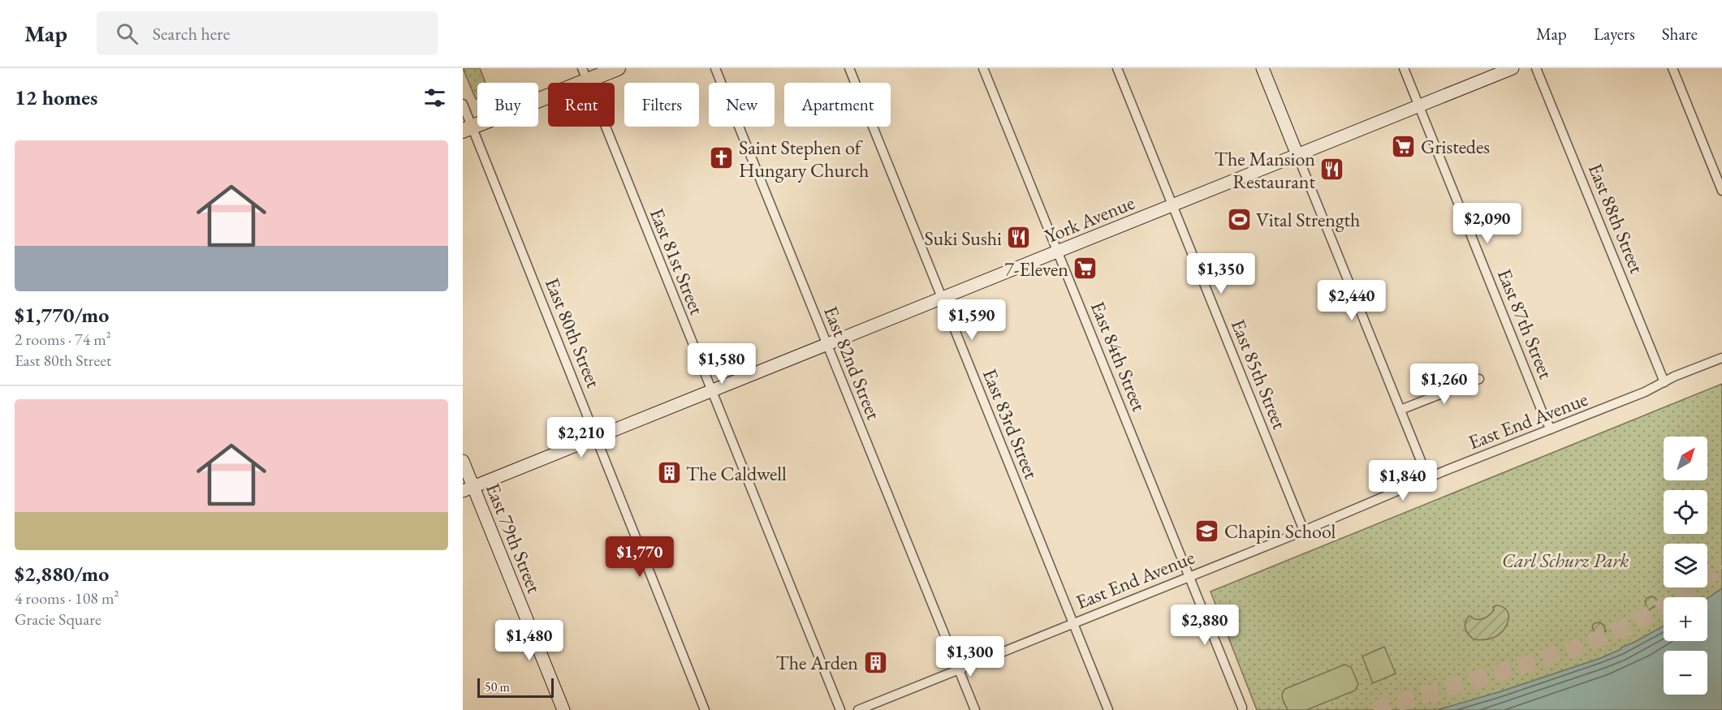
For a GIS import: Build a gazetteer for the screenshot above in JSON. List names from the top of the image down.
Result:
{
  "streets": {
    "main road": ["York Avenue", "East 79th Street"],
    "street": [
      "East 88th Street",
      "East 81st Street",
      "East 87th Street",
      "East 80th Street",
      "East 84th Street",
      "East 82nd Street",
      "East 85th Street",
      "East End Avenue",
      "East 83rd Street"
    ]
  },
  "crossings": [
    ["East 88th Street", "East End Avenue"],
    ["York Avenue", "East 81st Street"],
    ["York Avenue", "East 87th Street"],
    ["York Avenue", "East 80th Street"],
    ["York Avenue", "East 84th Street"],
    ["York Avenue", "East 82nd Street"],
    ["York Avenue", "East 85th Street"],
    ["York Avenue", "East 83rd Street"],
    ["York Avenue", "East 79th Street"],
    ["East 87th Street", "East End Avenue"],
    ["East 84th Street", "East End Avenue"],
    ["East 82nd Street", "East End Avenue"],
    ["East 85th Street", "East End Avenue"],
    ["East End Avenue", "East 83rd Street"]
  ],
  "parks": ["Carl Schurz Park"],
  "places": {
    "supermarket": ["Gristedes", "7-Eleven"],
    "church": ["Saint Stephen of Hungary Church"],
    "restaurant": ["The Mansion Restaurant", "Suki Sushi"],
    "sports": ["Vital Strength"],
    "building": ["The Caldwell", "The Arden"],
    "school or university": ["Chapin School"]
  },
  "scale_bar": "50 m",
  "north": "top right",
  "page": {
    "header": "Map",
    "search": "Search here",
    "nav": ["Map", "Layers", "Share"],
    "heading": "12 homes",
    "chip": [
      "Buy",
      "Rent",
      "Filters",
      "New",
      "Apartment"
    ],
    "list": [
      {
        "name": "$1,770/mo",
        "note": "2 rooms · 74 m² · East 80th Street"
      },
      {
        "name": "$2,880/mo",
        "note": "4 rooms · 108 m² · Gracie Square"
      }
    ],
    "price": [
      "$2,090",
      "$1,350",
      "$2,440",
      "$1,590",
      "$1,580",
      "$1,260",
      "$2,210",
      "$1,840",
      "$1,770",
      "$2,880",
      "$1,480",
      "$1,300"
    ],
    "map_buttons": ["+", "−"],
    "scale": "50 m"
  }
}
